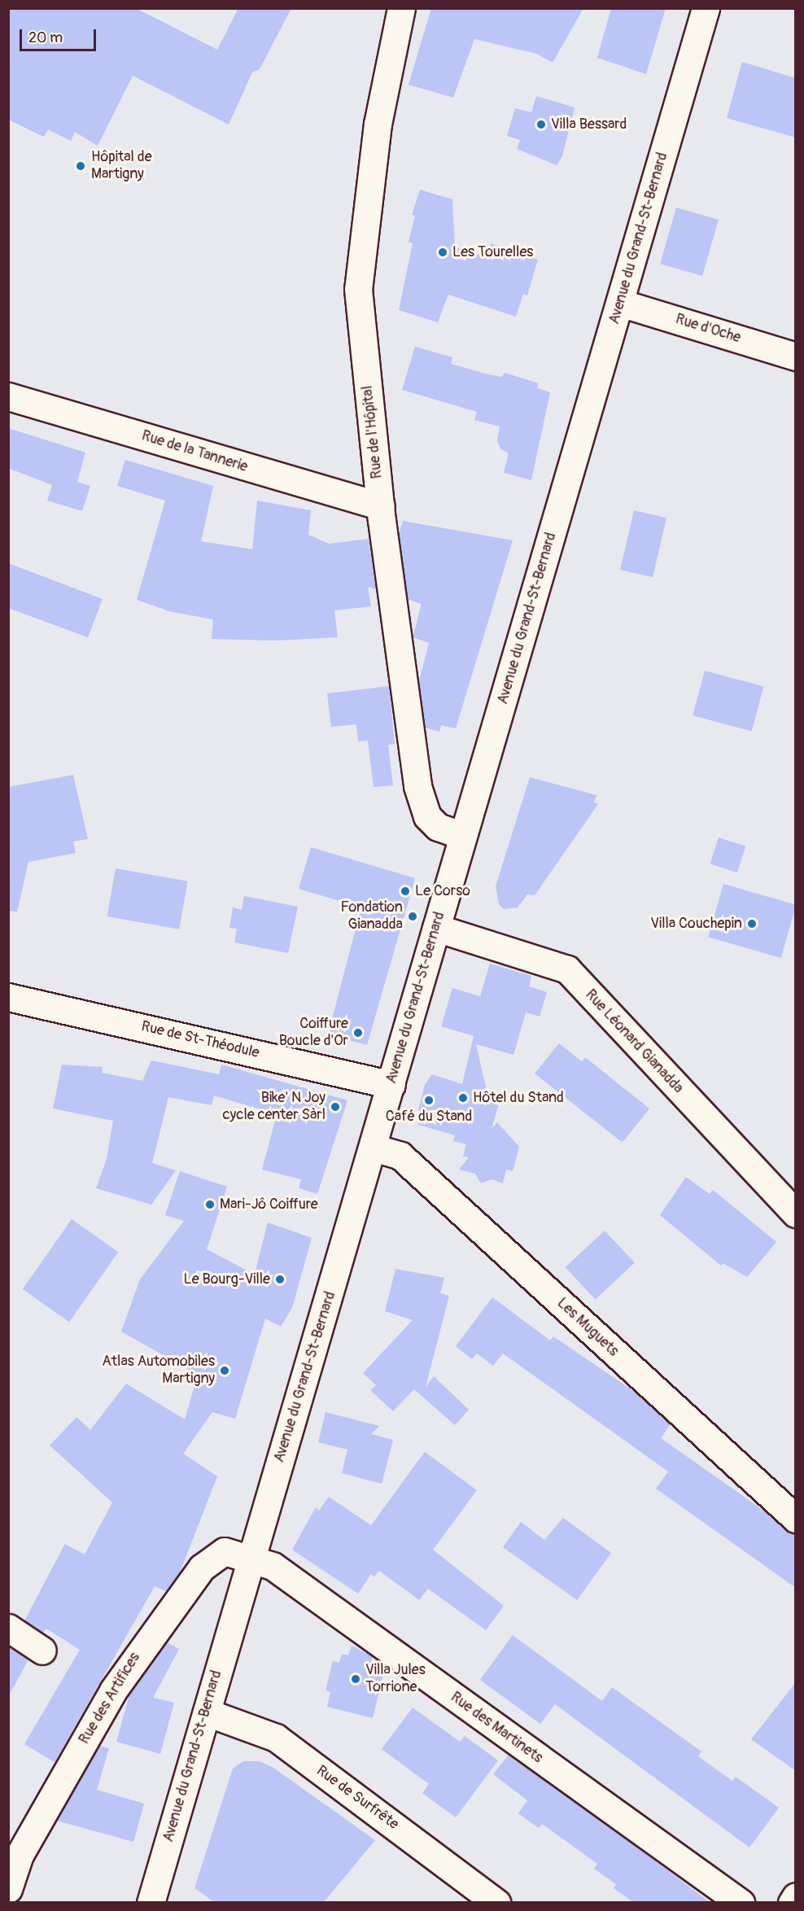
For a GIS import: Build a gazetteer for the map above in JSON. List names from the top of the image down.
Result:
{
  "streets": {
    "street": [
      "Avenue du Grand-St-Bernard",
      "Rue d'Oche",
      "Rue de l'Hôpital",
      "Rue de la Tannerie",
      "Rue de St-Théodule",
      "Rue Léonard Gianadda",
      "Les Muguets",
      "Rue des Artifices",
      "Rue des Martinets",
      "Rue de Surfrête"
    ]
  },
  "crossings": [
    ["Avenue du Grand-St-Bernard", "Rue d'Oche"],
    ["Avenue du Grand-St-Bernard", "Rue de l'Hôpital"],
    ["Avenue du Grand-St-Bernard", "Rue de St-Théodule"],
    ["Avenue du Grand-St-Bernard", "Rue Léonard Gianadda"],
    ["Avenue du Grand-St-Bernard", "Les Muguets"],
    ["Avenue du Grand-St-Bernard", "Rue des Artifices"],
    ["Avenue du Grand-St-Bernard", "Rue des Martinets"],
    ["Avenue du Grand-St-Bernard", "Rue de Surfrête"],
    ["Rue de l'Hôpital", "Rue de la Tannerie"],
    ["Rue des Artifices", "Rue des Martinets"]
  ],
  "places": [
    "Villa Bessard",
    "Hôpital de Martigny",
    "Les Tourelles",
    "Le Corso",
    "Fondation Gianadda",
    "Villa Couchepin",
    "Coiffure Boucle d'Or",
    "Hôtel du Stand",
    "Café du Stand",
    "Bike' N Joy cycle center Sàrl",
    "Mari-Jô Coiffure",
    "Le Bourg-Ville",
    "Atlas Automobiles Martigny",
    "Villa Jules Torrione"
  ],
  "scale_bar": "20 m"
}
